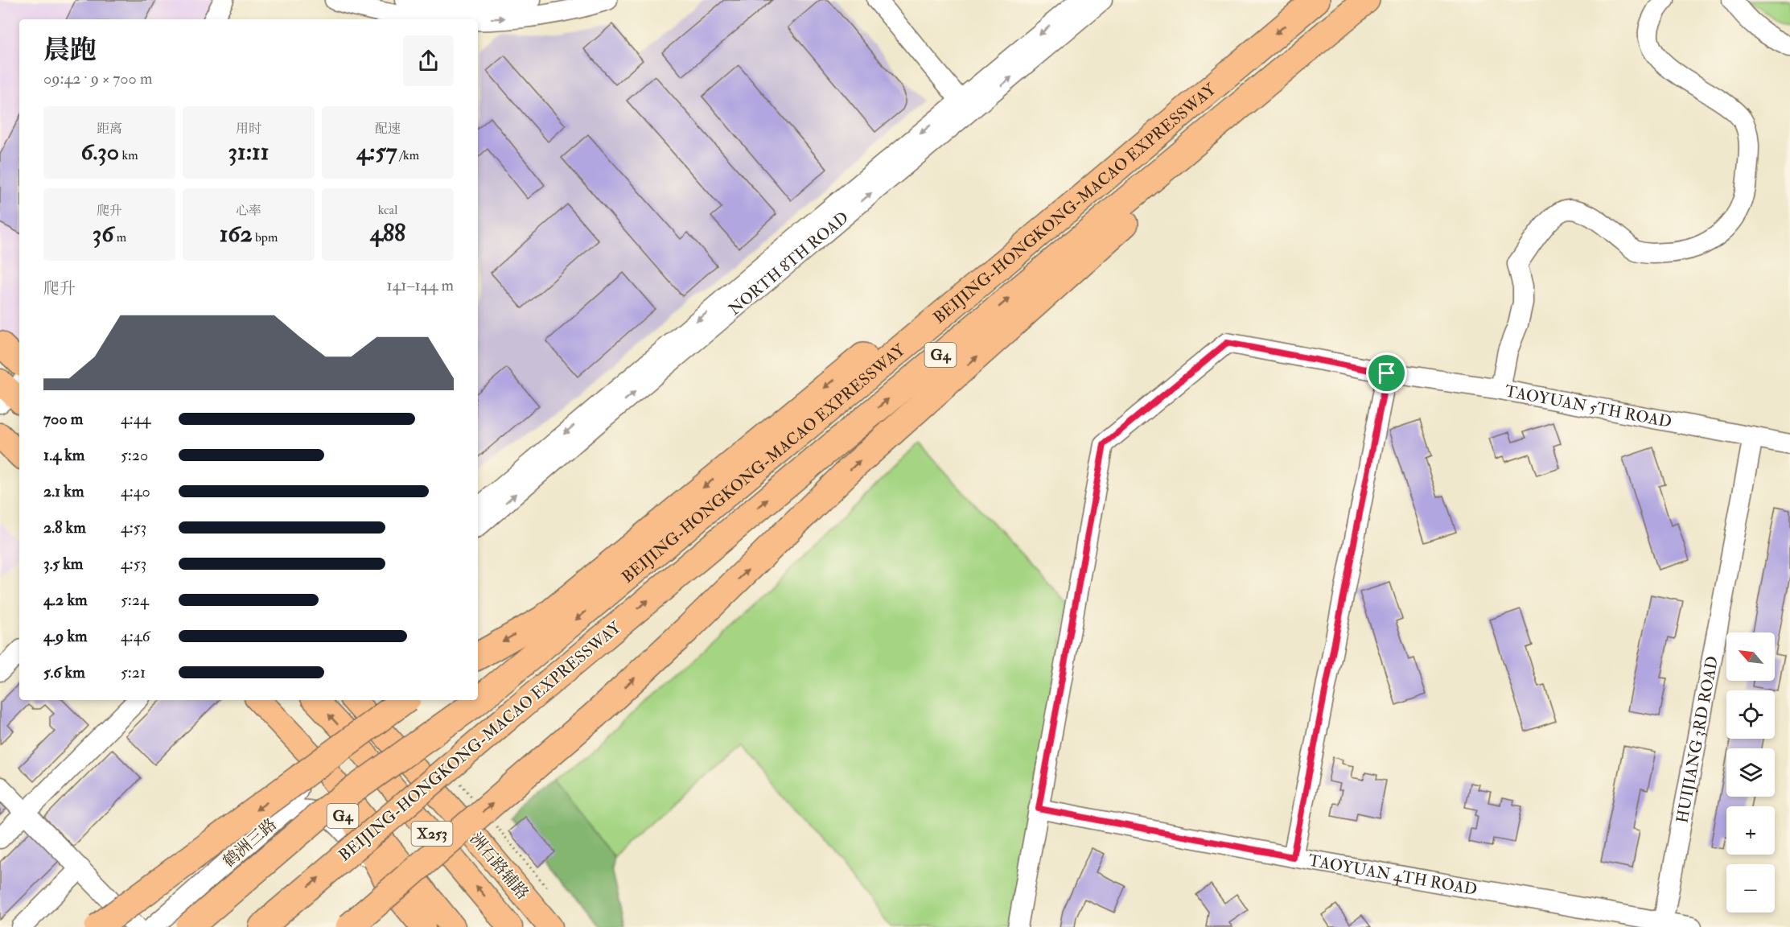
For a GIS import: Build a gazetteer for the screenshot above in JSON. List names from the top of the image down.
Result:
{
  "streets": {
    "highway": ["BEIJING-HONGKONG-MACAO EXPRESSWAY", "G4"],
    "main road": ["X253", "洲石路辅路"],
    "street": [
      "NORTH 8TH ROAD",
      "TAOYUAN 5TH ROAD",
      "HUIJIANG 3RD ROAD",
      "鹤洲三路",
      "TAOYUAN 4TH ROAD"
    ]
  },
  "crossings": [
    ["TAOYUAN 5TH ROAD", "HUIJIANG 3RD ROAD"],
    ["TAOYUAN 5TH ROAD", "TAOYUAN 4TH ROAD"],
    ["HUIJIANG 3RD ROAD", "TAOYUAN 4TH ROAD"],
    ["X253", "鹤洲三路"]
  ],
  "north": "top left",
  "page": {
    "heading": ["晨跑", "09:42 · 9 × 700 m"],
    "stats": [
      ["距离", "6.30 km"],
      ["用时", "31:11"],
      ["配速", "4:57 /km"],
      ["爬升", "36 m"],
      ["心率", "162 bpm"],
      ["kcal", "488"]
    ],
    "chart": ["爬升", "141–144 m"],
    "list": [
      {
        "name": "700 m",
        "note": "4:44"
      },
      {
        "name": "1.4 km",
        "note": "5:20"
      },
      {
        "name": "2.1 km",
        "note": "4:40"
      },
      {
        "name": "2.8 km",
        "note": "4:53"
      },
      {
        "name": "3.5 km",
        "note": "4:53"
      },
      {
        "name": "4.2 km",
        "note": "5:24"
      },
      {
        "name": "4.9 km",
        "note": "4:46"
      },
      {
        "name": "5.6 km",
        "note": "5:21"
      }
    ],
    "map_buttons": ["+", "−"]
  }
}
